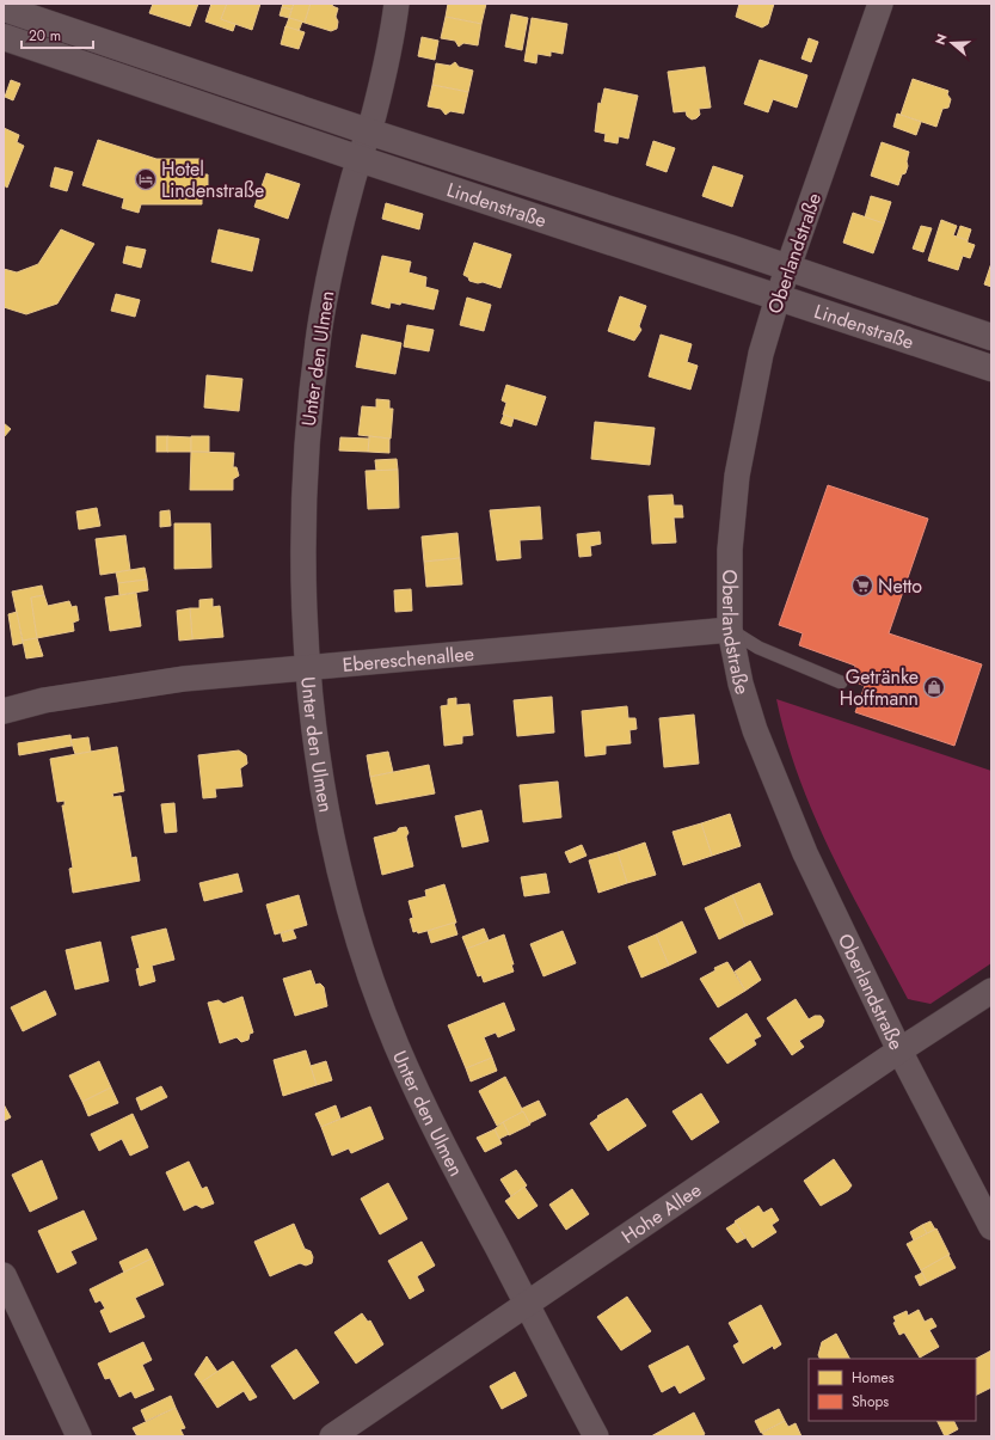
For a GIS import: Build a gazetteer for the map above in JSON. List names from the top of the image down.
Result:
{
  "streets": {
    "street": [
      "Lindenstraße",
      "Oberlandstraße",
      "Unter den Ulmen",
      "Ebereschenallee",
      "Hohe Allee"
    ]
  },
  "crossings": [
    ["Lindenstraße", "Oberlandstraße"],
    ["Lindenstraße", "Unter den Ulmen"],
    ["Oberlandstraße", "Ebereschenallee"],
    ["Oberlandstraße", "Hohe Allee"],
    ["Unter den Ulmen", "Ebereschenallee"],
    ["Unter den Ulmen", "Hohe Allee"]
  ],
  "places": {
    "hotel": ["Hotel Lindenstraße"],
    "supermarket": ["Netto"],
    "shop": ["Getränke Hoffmann"]
  },
  "legend": ["Homes", "Shops"],
  "scale_bar": "20 m",
  "north": "left"
}
